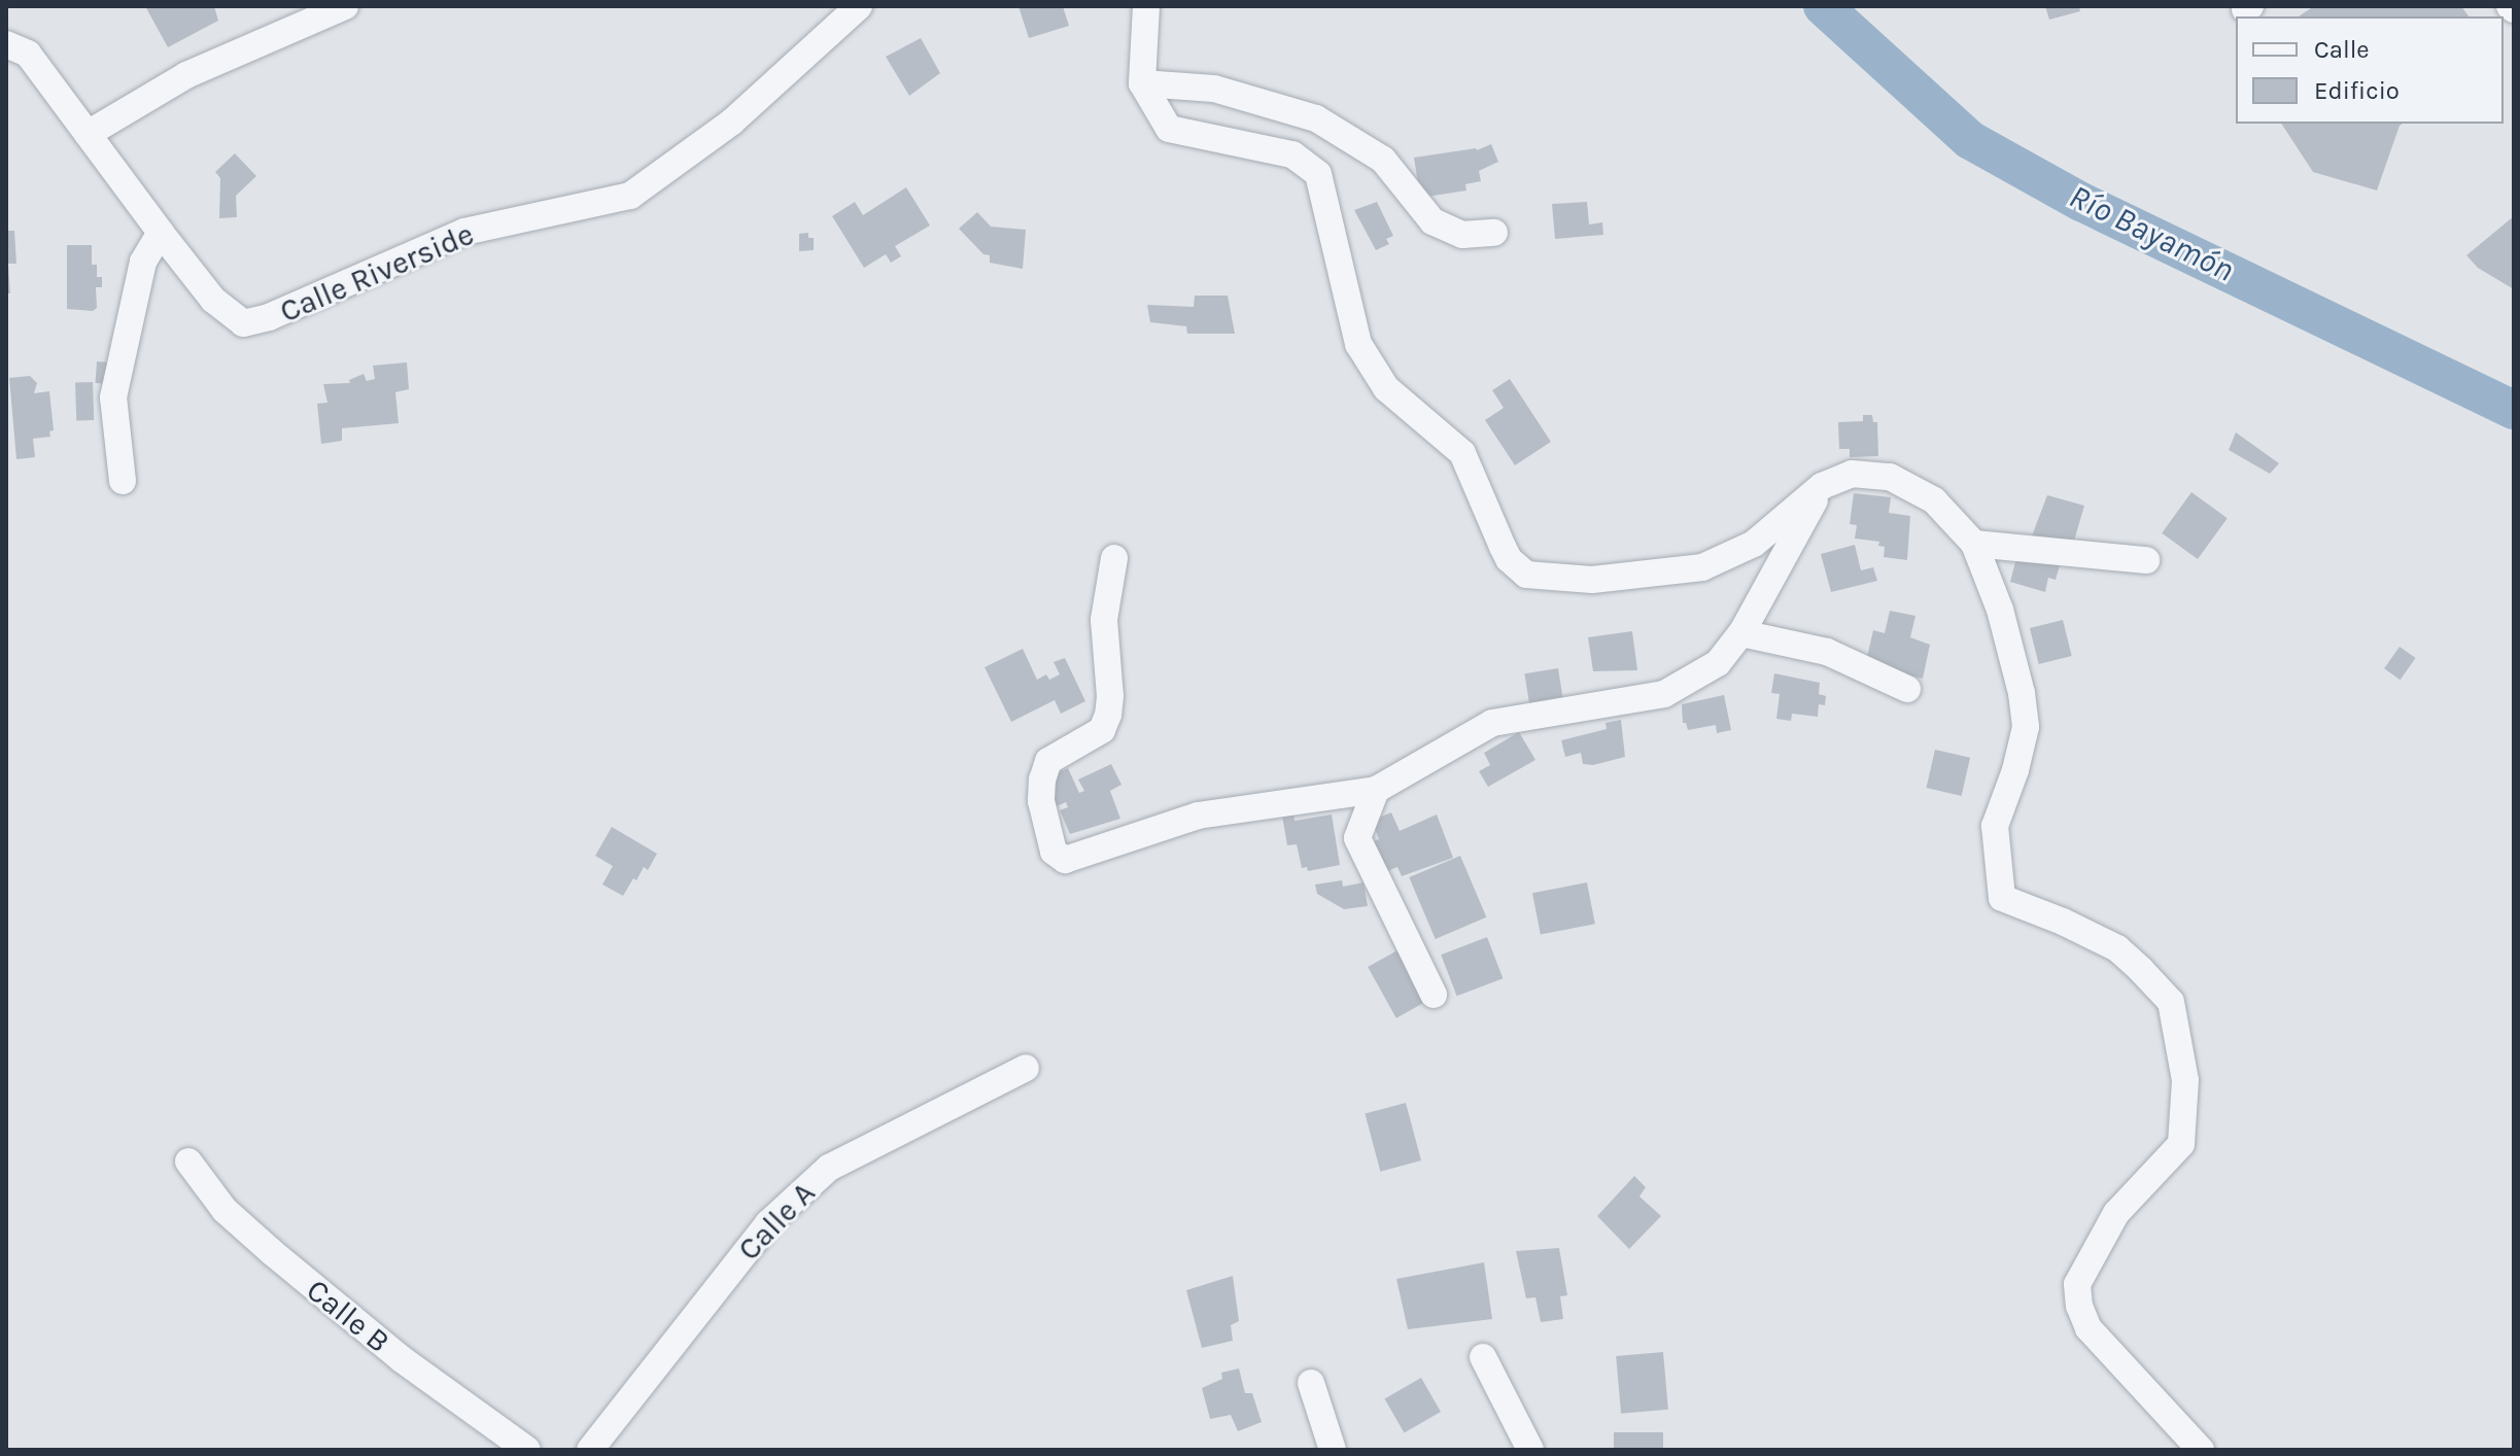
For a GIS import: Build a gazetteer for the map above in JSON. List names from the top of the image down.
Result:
{
  "streets": {
    "street": ["Calle Riverside", "Calle A", "Calle B"]
  },
  "water": ["Río Bayamón"],
  "legend": ["Calle", "Edificio"]
}
